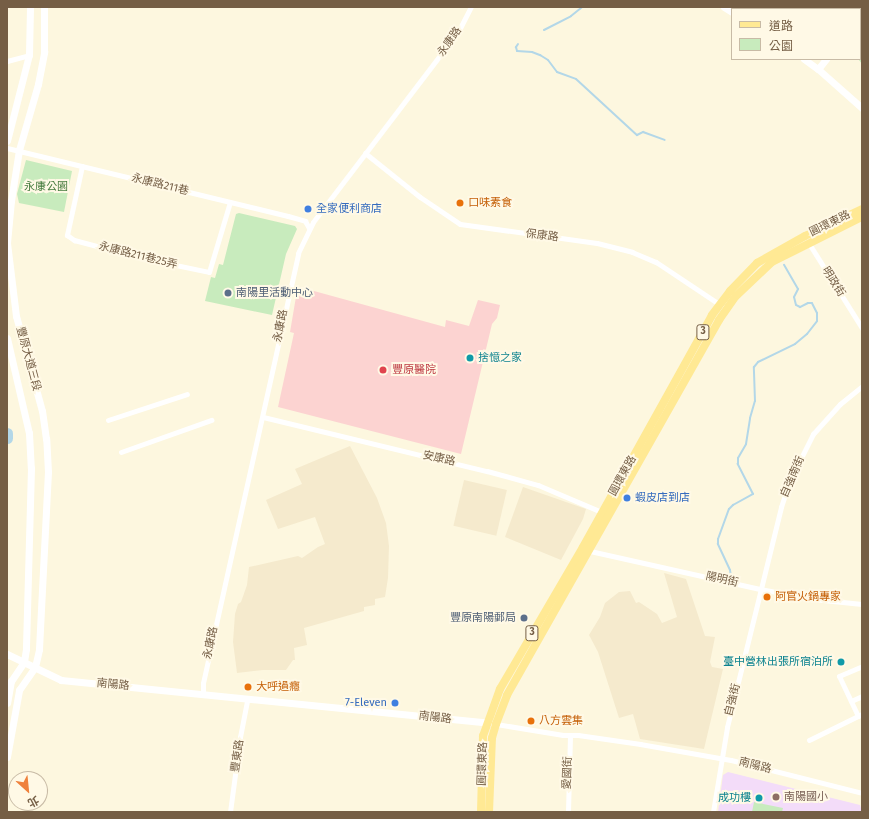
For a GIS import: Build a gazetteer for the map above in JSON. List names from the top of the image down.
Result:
{
  "streets": {
    "main road": ["圓環東路", "3"],
    "street": [
      "永康路",
      "永康路211巷",
      "保康路",
      "永康路211巷25弄",
      "明政街",
      "豐原大道三段",
      "安康路",
      "自強南街",
      "陽明街",
      "南陽路",
      "自強街",
      "豐東路",
      "愛國街"
    ]
  },
  "crossings": [
    ["永康路", "永康路211巷"],
    ["永康路", "保康路"],
    ["永康路", "安康路"],
    ["永康路", "南陽路"],
    ["永康路211巷", "永康路211巷25弄"],
    ["永康路211巷", "豐原大道三段"],
    ["圓環東路", "保康路"],
    ["圓環東路", "明政街"],
    ["圓環東路", "安康路"],
    ["圓環東路", "陽明街"],
    ["圓環東路", "南陽路"],
    ["豐原大道三段", "南陽路"],
    ["自強南街", "陽明街"],
    ["自強南街", "自強街"],
    ["陽明街", "自強街"],
    ["南陽路", "自強街"],
    ["南陽路", "豐東路"],
    ["南陽路", "愛國街"]
  ],
  "parks": ["永康公園"],
  "places": [
    "口味素食",
    "全家便利商店",
    "南陽里活動中心",
    "捨憶之家",
    "豐原醫院",
    "蝦皮店到店",
    "阿官火鍋專家",
    "豐原南陽郵局",
    "臺中營林出張所宿泊所",
    "大呼過癮",
    "7-Eleven",
    "八方雲集",
    "南陽國小",
    "成功樓"
  ],
  "legend": ["道路", "公園"],
  "north": "bottom right"
}
